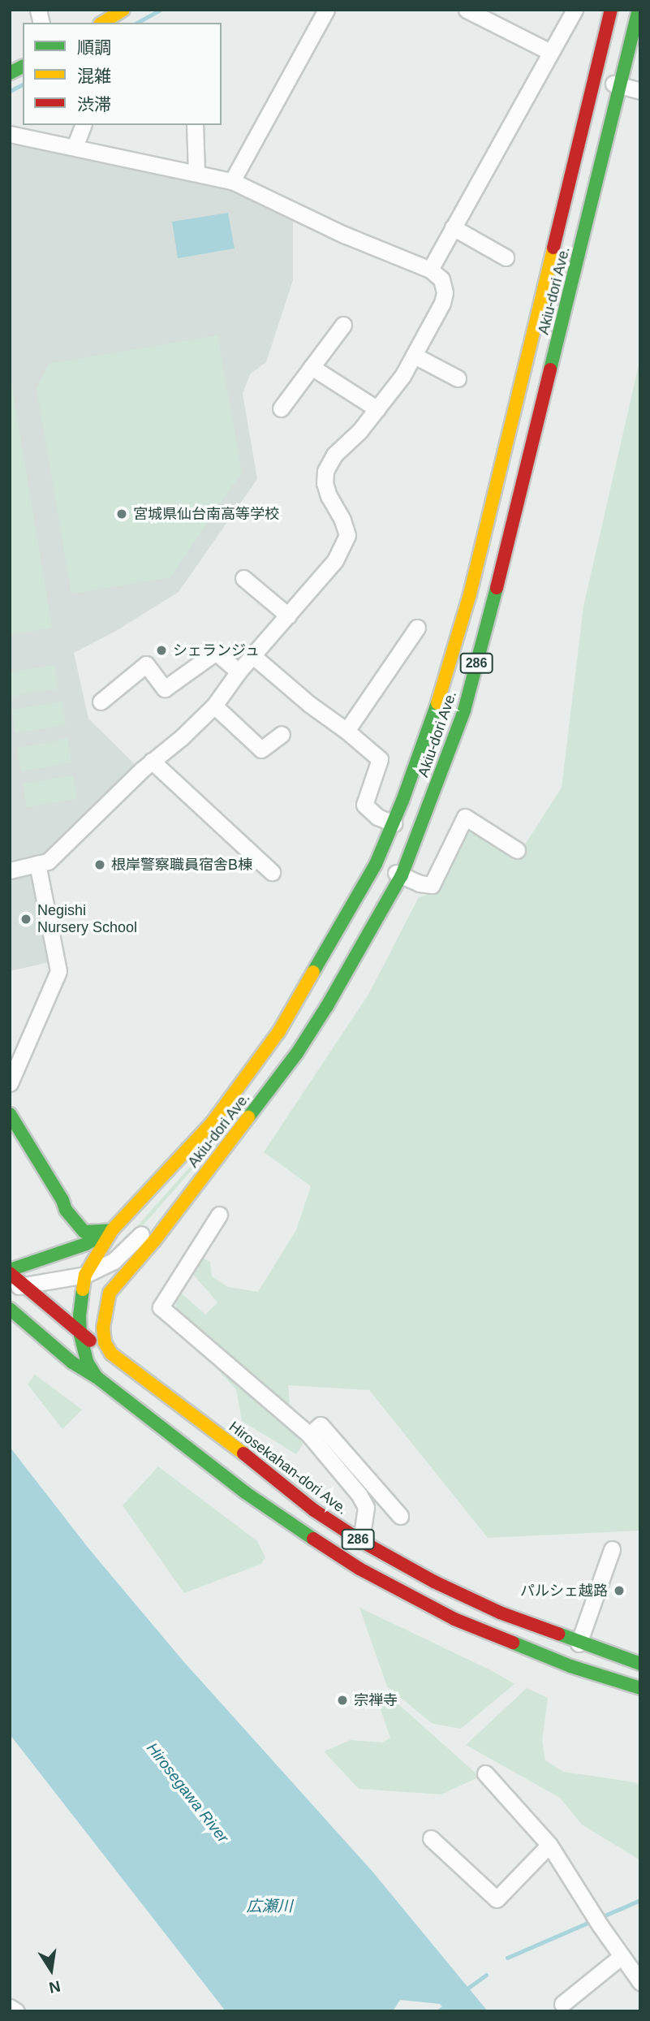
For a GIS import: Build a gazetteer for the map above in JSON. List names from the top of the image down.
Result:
{
  "streets": {
    "main road": ["Akiu-dori Ave.", "286", "Hirosekahan-dori Ave."]
  },
  "crossings": [
    ["Akiu-dori Ave.", "286"],
    ["Akiu-dori Ave.", "Hirosekahan-dori Ave."],
    ["286", "Hirosekahan-dori Ave."]
  ],
  "water": ["Hirosegawa River", "広瀬川"],
  "places": [
    "宮城県仙台南高等学校",
    "シェランジュ",
    "根岸警察職員宿舎B棟",
    "Negishi Nursery School",
    "パルシェ越路",
    "宗禅寺"
  ],
  "legend": ["順調", "混雑", "渋滞"],
  "north": "bottom"
}
